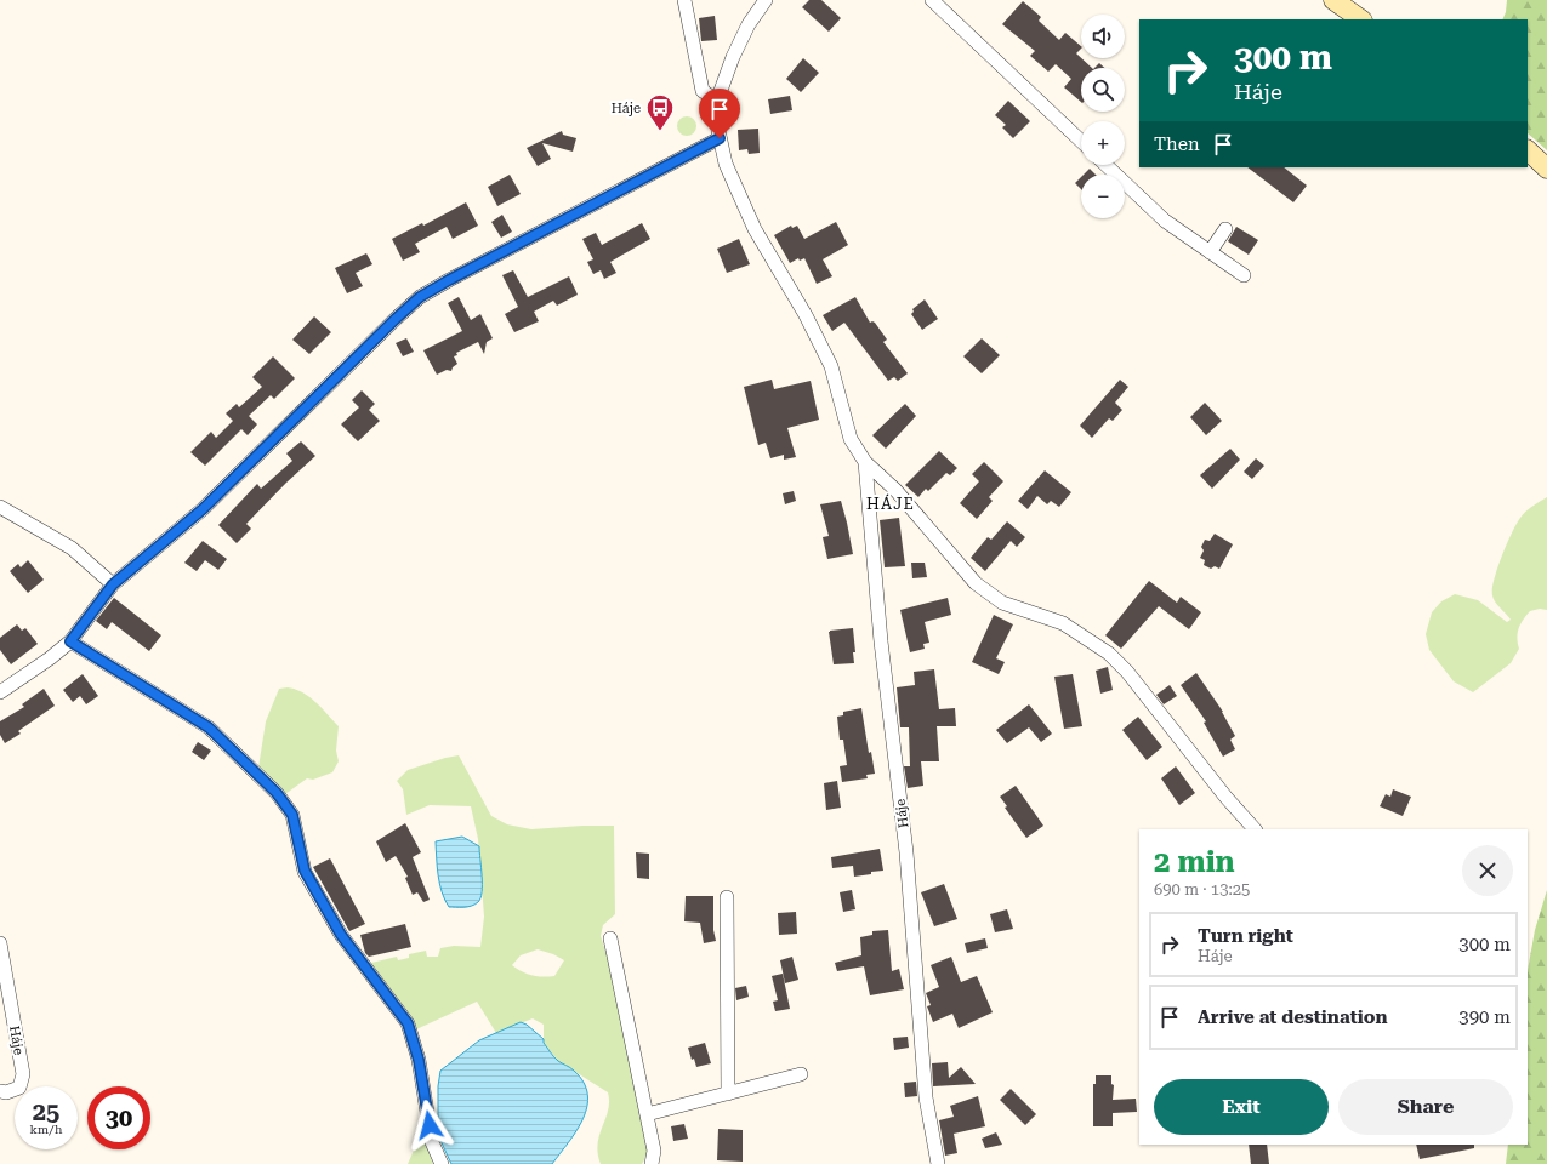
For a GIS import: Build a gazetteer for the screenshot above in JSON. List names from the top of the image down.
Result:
{
  "streets": {
    "street": ["Háje"]
  },
  "districts": ["HÁJE"],
  "places": {
    "bus stop": ["Háje"]
  },
  "page": {
    "map_buttons": ["+", "−"],
    "turn": ["300 m", "Háje"],
    "then": "Then",
    "heading": ["2 min", "690 m · 13:25"],
    "list": [
      {
        "name": "Turn right",
        "note": "Háje",
        "value": "300 m"
      },
      {
        "name": "Arrive at destination",
        "value": "390 m"
      }
    ],
    "buttons": ["Exit", "Share"],
    "speed": "25 km/h",
    "limit": "30"
  }
}
